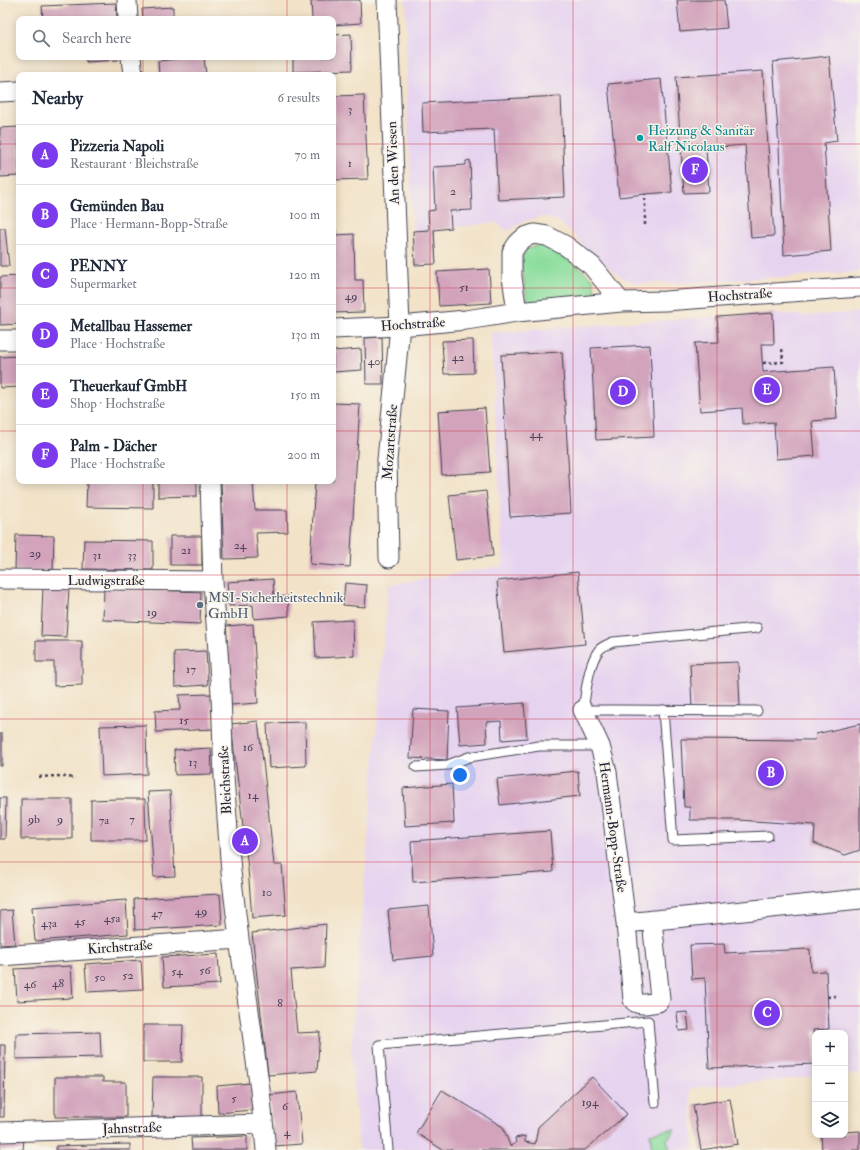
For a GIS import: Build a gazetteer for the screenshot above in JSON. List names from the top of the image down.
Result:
{
  "streets": {
    "street": [
      "An den Wiesen",
      "Hochstraße",
      "Mozartstraße",
      "Ludwigstraße",
      "Bleichstraße",
      "Hermann-Bopp-Straße",
      "Kirchstraße",
      "Jahnstraße"
    ]
  },
  "crossings": [
    ["An den Wiesen", "Hochstraße"],
    ["An den Wiesen", "Mozartstraße"],
    ["Hochstraße", "Mozartstraße"],
    ["Ludwigstraße", "Bleichstraße"],
    ["Bleichstraße", "Kirchstraße"],
    ["Bleichstraße", "Jahnstraße"]
  ],
  "places": ["Heizung & Sanitär Ralf Nicolaus", "MSI-Sicherheitstechnik GmbH"],
  "house_numbers": [
    "3",
    "1",
    "2",
    "51",
    "49",
    "42",
    "40",
    "44",
    "24",
    "21",
    "29",
    "31",
    "33",
    "19",
    "17",
    "15",
    "16",
    "13",
    "14",
    "9b",
    "9",
    "7",
    "7a",
    "10",
    "49",
    "47",
    "45a",
    "45",
    "43a",
    "56",
    "54",
    "52",
    "50",
    "48",
    "46",
    "8",
    "5",
    "194",
    "6",
    "4"
  ],
  "page": {
    "search": "Search here",
    "heading": ["Nearby", "6 results"],
    "list": [
      {
        "mark": "A",
        "name": "Pizzeria Napoli",
        "note": "Restaurant · Bleichstraße",
        "value": "70 m"
      },
      {
        "mark": "B",
        "name": "Gemünden Bau",
        "note": "Place · Hermann-Bopp-Straße",
        "value": "100 m"
      },
      {
        "mark": "C",
        "name": "PENNY",
        "note": "Supermarket",
        "value": "120 m"
      },
      {
        "mark": "D",
        "name": "Metallbau Hassemer",
        "note": "Place · Hochstraße",
        "value": "130 m"
      },
      {
        "mark": "E",
        "name": "Theuerkauf GmbH",
        "note": "Shop · Hochstraße",
        "value": "150 m"
      },
      {
        "mark": "F",
        "name": "Palm - Dächer",
        "note": "Place · Hochstraße",
        "value": "200 m"
      }
    ],
    "pins": [
      "F",
      "E",
      "D",
      "B",
      "A",
      "C"
    ],
    "map_buttons": ["+", "−"]
  }
}
